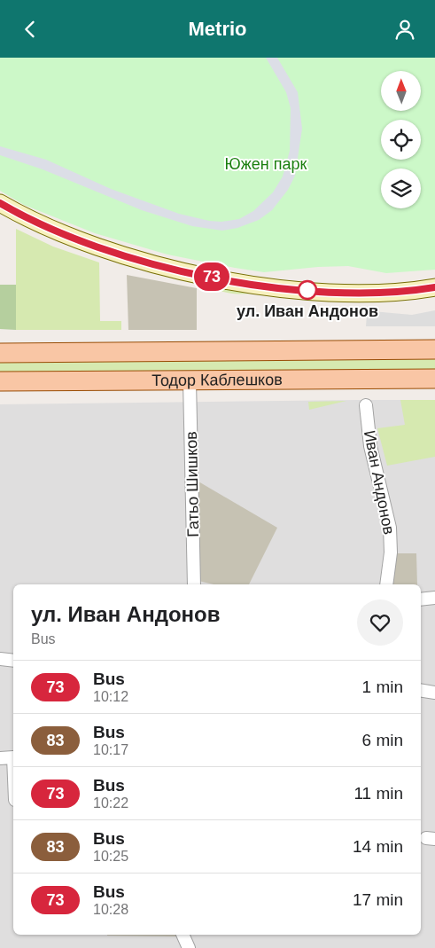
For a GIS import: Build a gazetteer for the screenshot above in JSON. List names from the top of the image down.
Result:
{
  "streets": {
    "main road": ["Тодор Каблешков"],
    "street": ["Иван Андонов", "Гатьо Шишков"]
  },
  "crossings": [
    ["Тодор Каблешков", "Гатьо Шишков"]
  ],
  "parks": ["Южен парк"],
  "places": ["ул. Иван Андонов"],
  "lines": ["bus line 73"],
  "north": "top",
  "page": {
    "header": "Metrio",
    "on_map": "73",
    "heading": ["ул. Иван Андонов", "Bus"],
    "list": [
      {
        "mark": "73",
        "name": "Bus",
        "note": "10:12",
        "value": "1 min"
      },
      {
        "mark": "83",
        "name": "Bus",
        "note": "10:17",
        "value": "6 min"
      },
      {
        "mark": "73",
        "name": "Bus",
        "note": "10:22",
        "value": "11 min"
      },
      {
        "mark": "83",
        "name": "Bus",
        "note": "10:25",
        "value": "14 min"
      },
      {
        "mark": "73",
        "name": "Bus",
        "note": "10:28",
        "value": "17 min"
      }
    ]
  }
}
